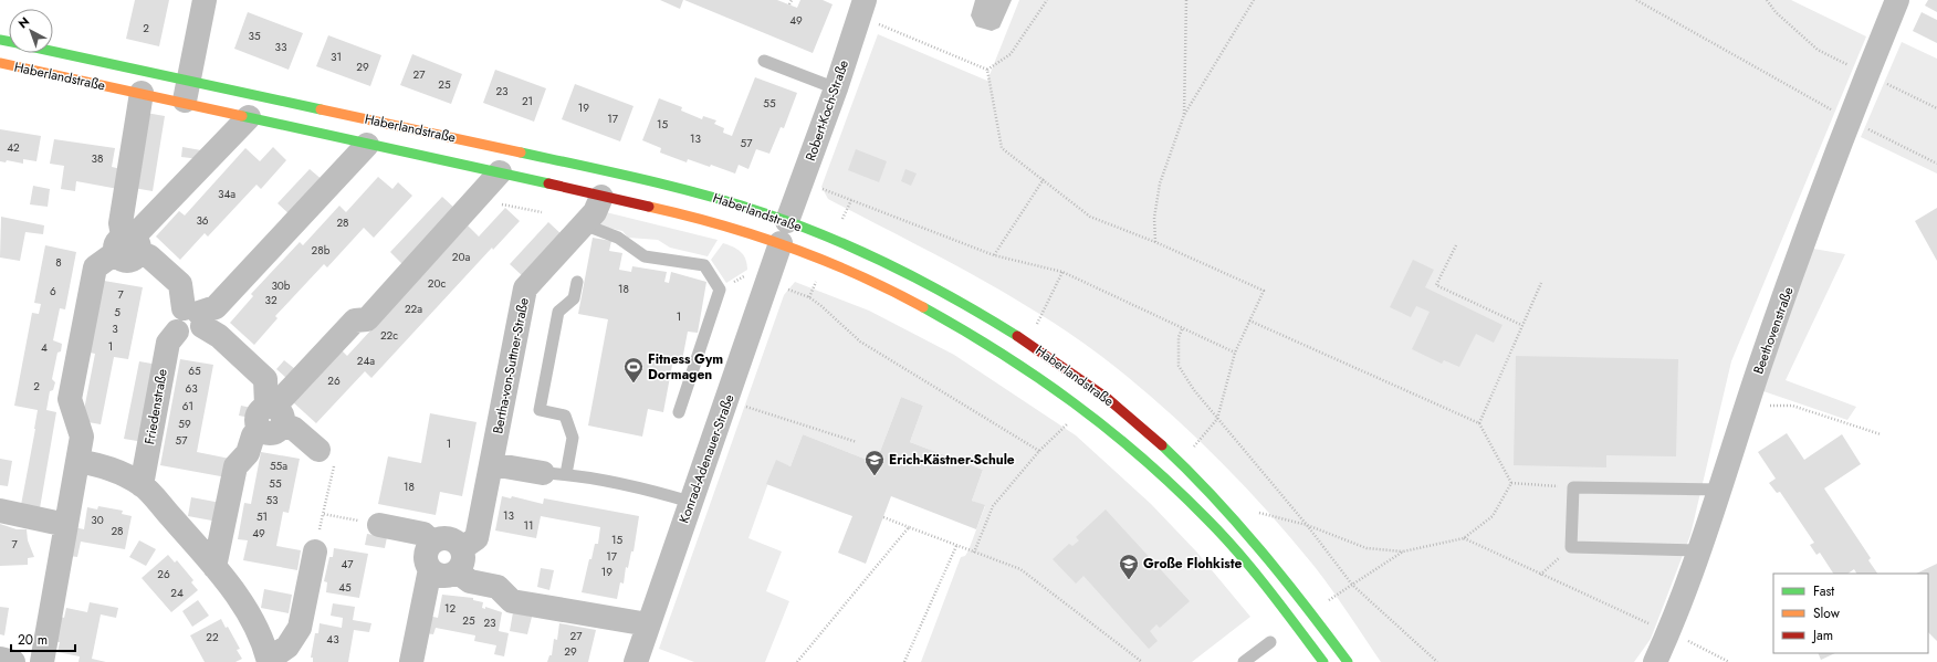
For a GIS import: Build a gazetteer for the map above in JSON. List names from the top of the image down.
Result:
{
  "streets": {
    "street": [
      "Haberlandstraße",
      "Robert-Koch-Straße",
      "Beethovenstraße",
      "Bertha-von-Suttner-Straße",
      "Friedenstraße",
      "Konrad-Adenauer-Straße"
    ]
  },
  "crossings": [
    ["Haberlandstraße", "Robert-Koch-Straße"],
    ["Haberlandstraße", "Bertha-von-Suttner-Straße"],
    ["Haberlandstraße", "Friedenstraße"],
    ["Haberlandstraße", "Konrad-Adenauer-Straße"],
    ["Robert-Koch-Straße", "Konrad-Adenauer-Straße"]
  ],
  "places": {
    "sports": ["Fitness Gym Dormagen"],
    "school or university": ["Erich-Kästner-Schule", "Große Flohkiste"]
  },
  "house_numbers": [
    "49",
    "2",
    "35",
    "33",
    "31",
    "29",
    "27",
    "25",
    "23",
    "21",
    "55",
    "19",
    "17",
    "15",
    "13",
    "57",
    "42",
    "38",
    "34a",
    "36",
    "28",
    "28b",
    "20a",
    "8",
    "20c",
    "30b",
    "18",
    "6",
    "7",
    "32",
    "22a",
    "5",
    "1",
    "3",
    "22c",
    "1",
    "4",
    "24a",
    "65",
    "26",
    "2",
    "63",
    "61",
    "59",
    "57",
    "1",
    "55a",
    "55",
    "18",
    "53",
    "13",
    "51",
    "30",
    "11",
    "28",
    "49",
    "15",
    "7",
    "17",
    "47",
    "19",
    "26",
    "45",
    "24",
    "12",
    "25",
    "23",
    "27",
    "22",
    "43",
    "29"
  ],
  "legend": ["Fast", "Slow", "Jam"],
  "scale_bar": "20 m",
  "north": "top left"
}
